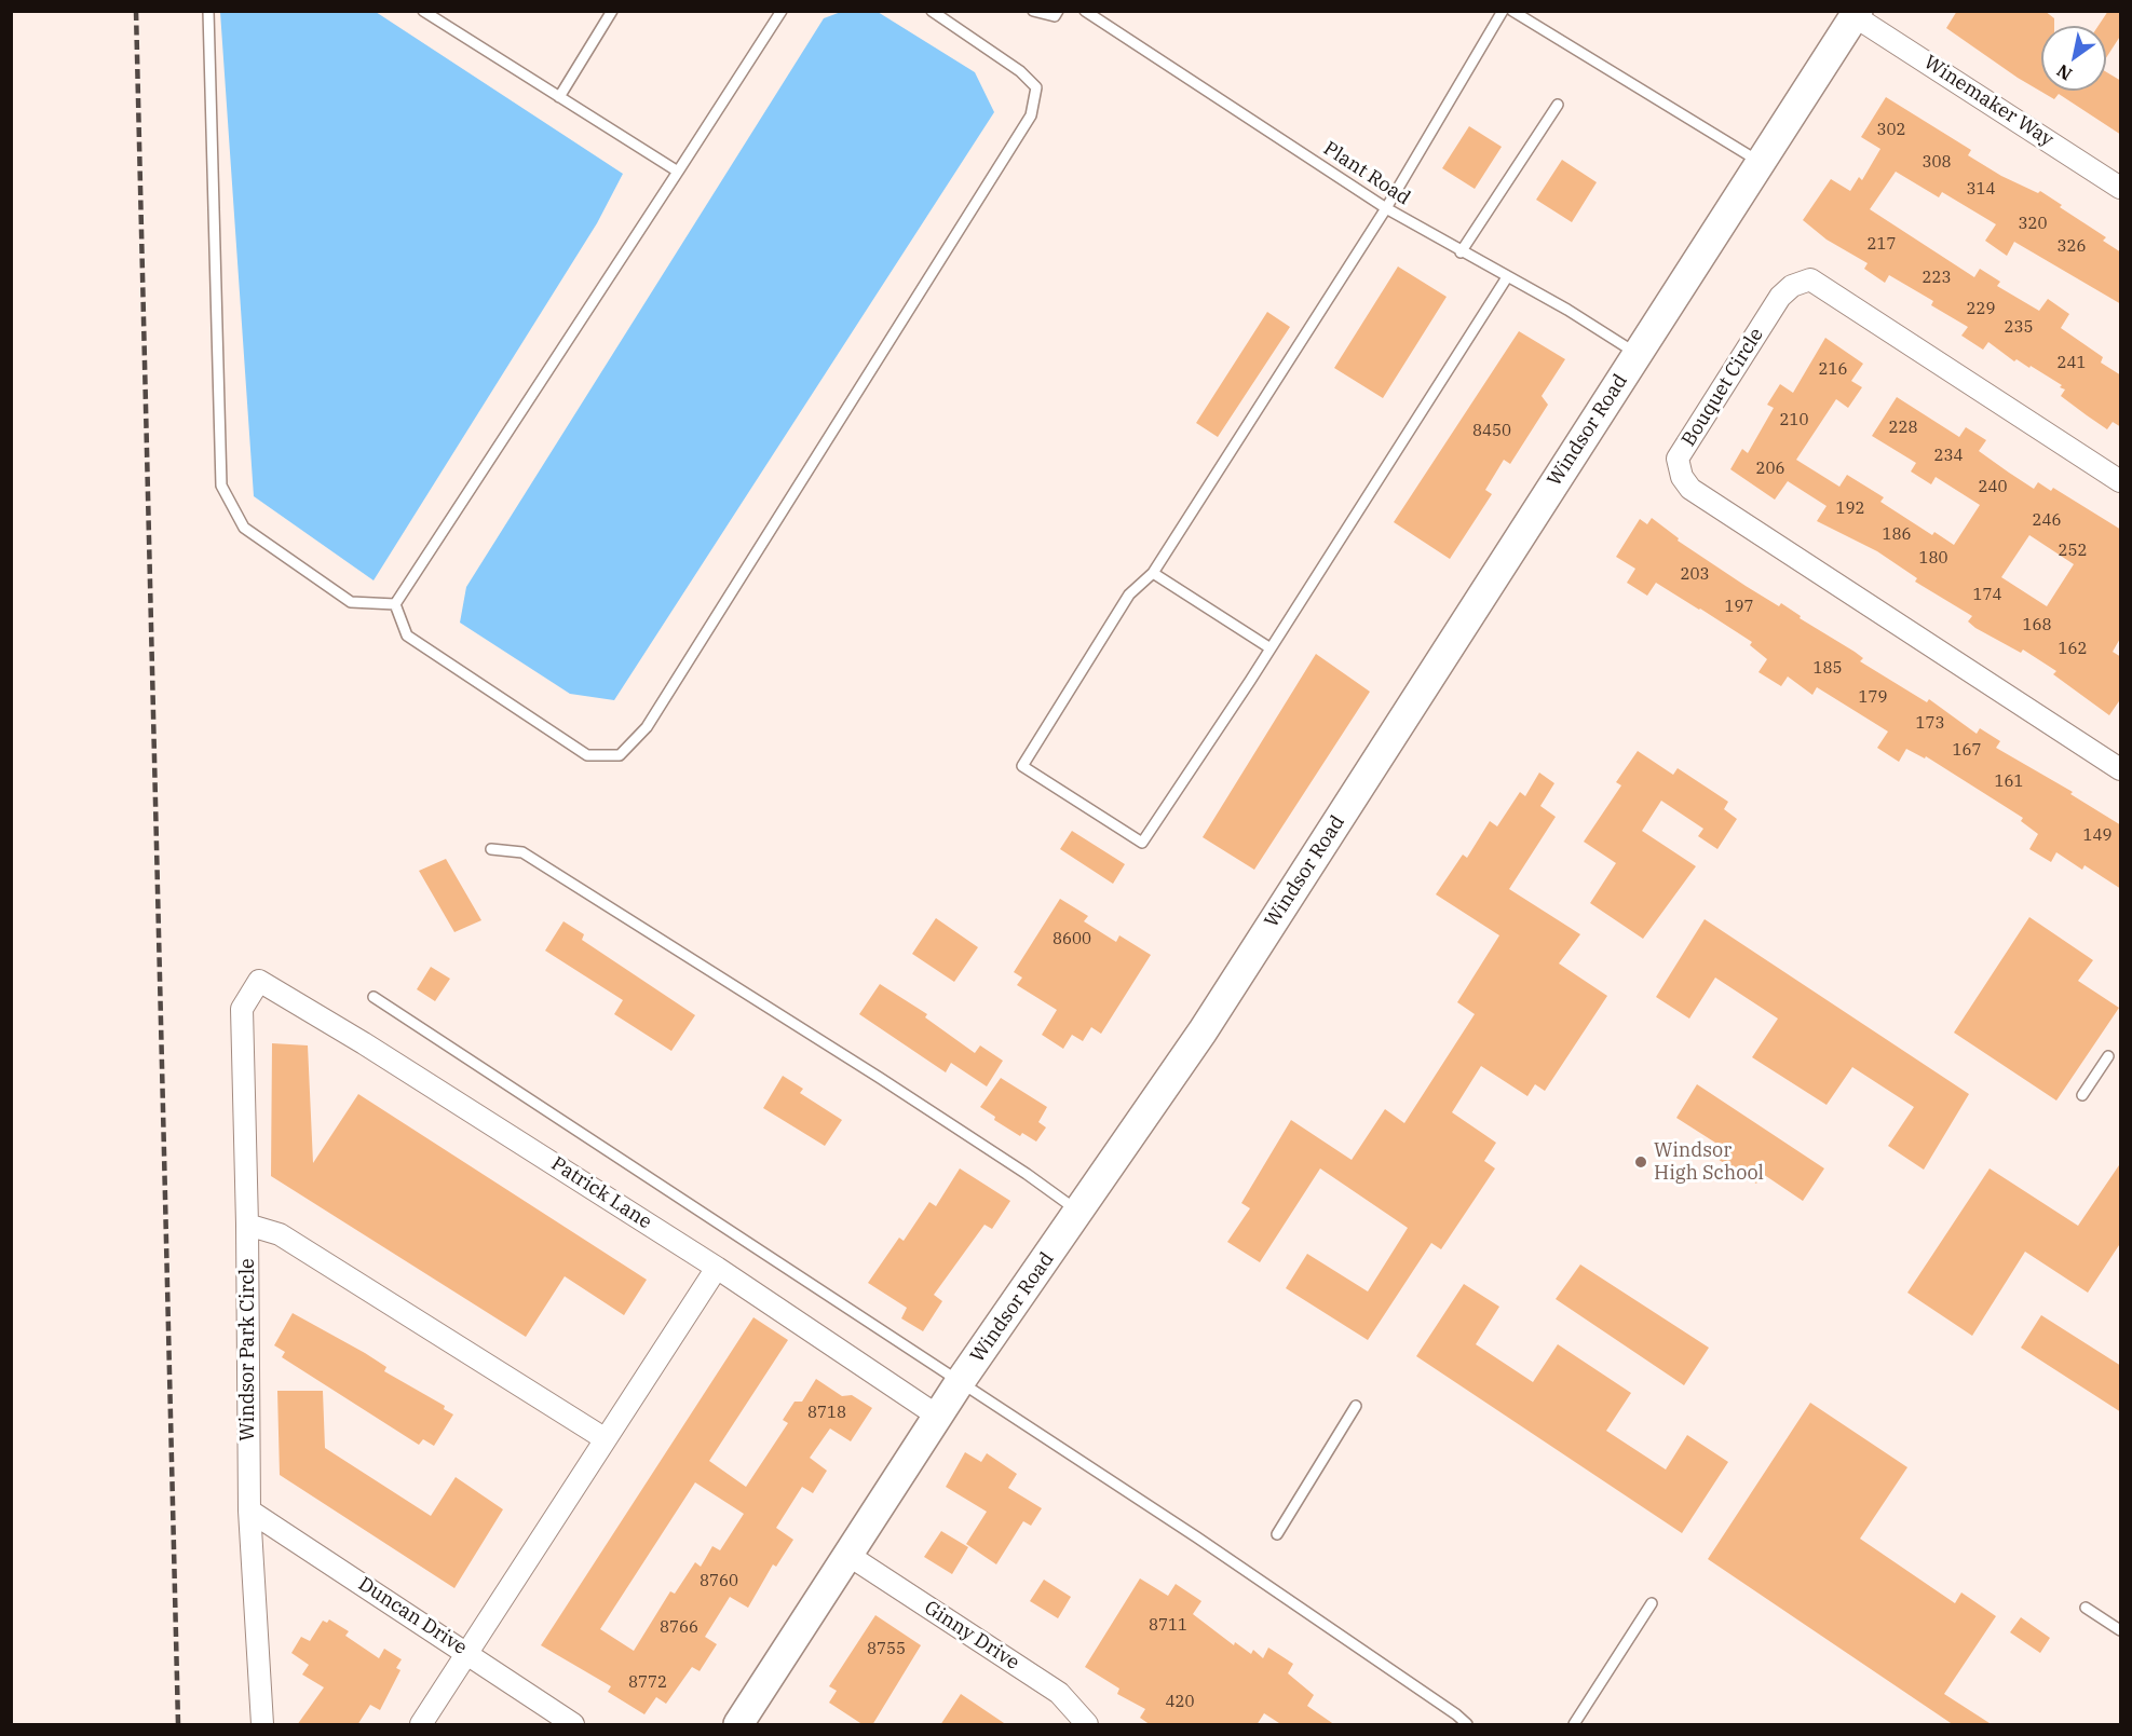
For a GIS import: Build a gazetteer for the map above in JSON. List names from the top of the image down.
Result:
{
  "streets": {
    "main road": ["Windsor Road"],
    "street": [
      "Winemaker Way",
      "Bouquet Circle",
      "Patrick Lane",
      "Windsor Park Circle",
      "Duncan Drive",
      "Ginny Drive"
    ],
    "lane": ["Plant Road"]
  },
  "crossings": [
    ["Winemaker Way", "Windsor Road"],
    ["Plant Road", "Windsor Road"],
    ["Windsor Road", "Patrick Lane"],
    ["Windsor Road", "Ginny Drive"],
    ["Patrick Lane", "Windsor Park Circle"],
    ["Windsor Park Circle", "Duncan Drive"]
  ],
  "places": ["Windsor High School"],
  "house_numbers": [
    "302",
    "308",
    "314",
    "320",
    "217",
    "326",
    "223",
    "229",
    "235",
    "241",
    "216",
    "210",
    "228",
    "8450",
    "234",
    "206",
    "240",
    "192",
    "246",
    "186",
    "252",
    "180",
    "203",
    "174",
    "197",
    "168",
    "162",
    "185",
    "179",
    "173",
    "167",
    "161",
    "149",
    "8600",
    "8718",
    "8760",
    "8711",
    "8766",
    "8755",
    "8772",
    "420"
  ],
  "north": "bottom left"
}
